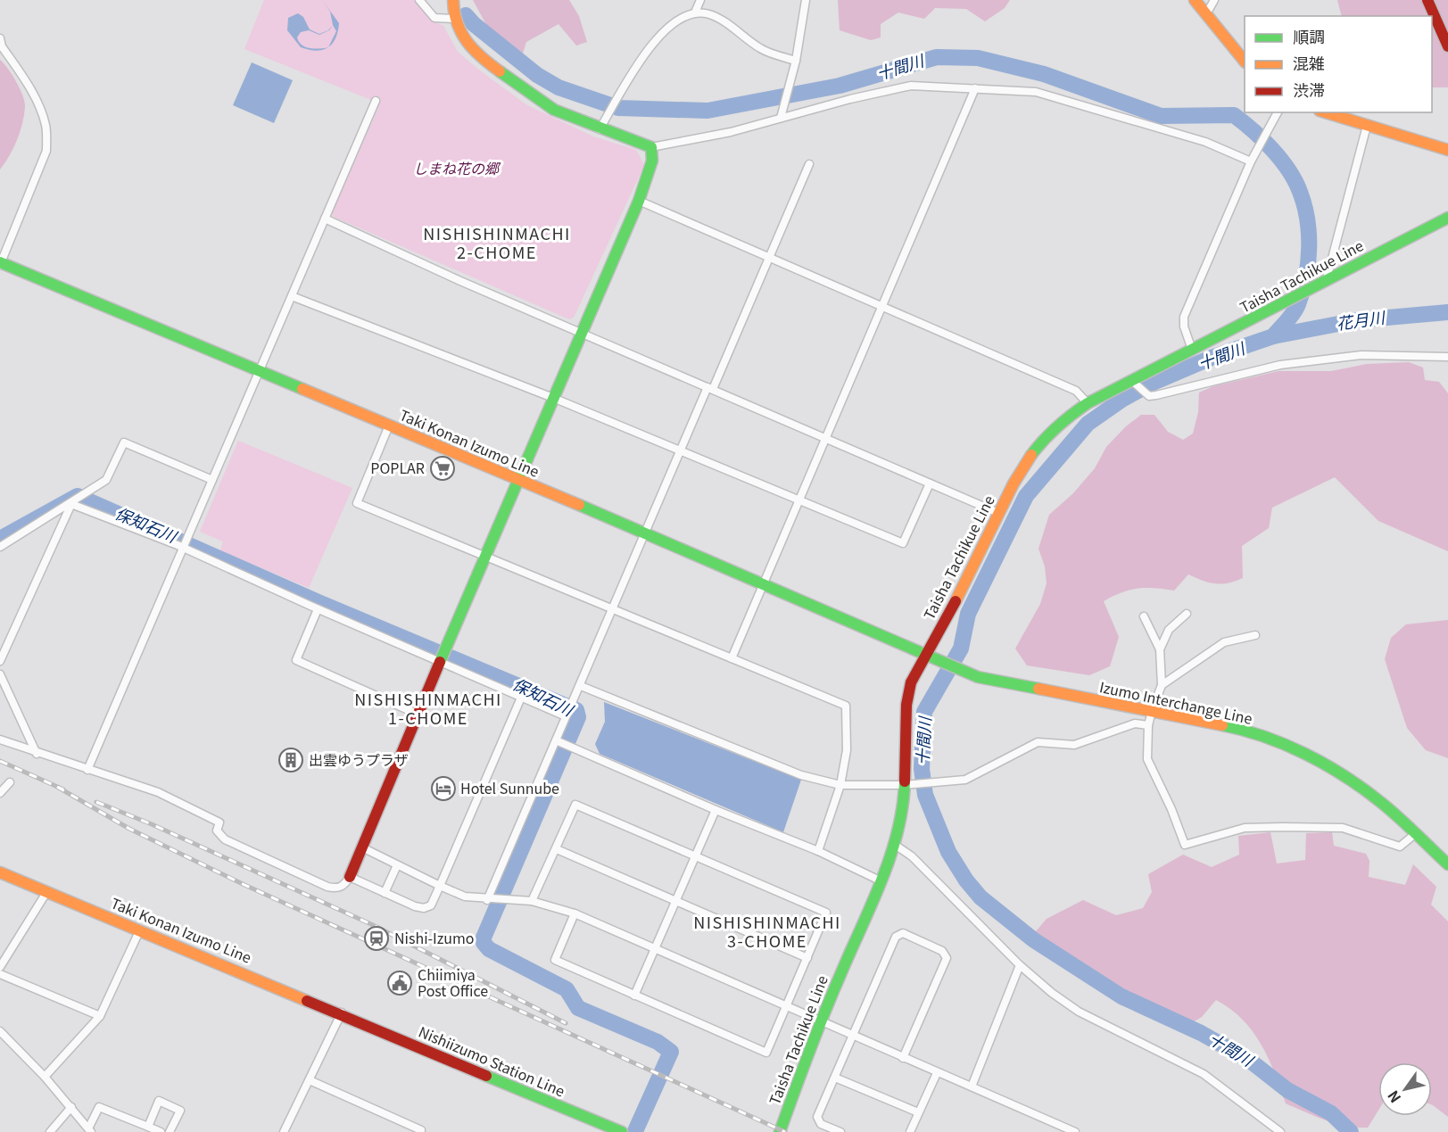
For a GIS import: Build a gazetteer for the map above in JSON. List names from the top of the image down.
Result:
{
  "streets": {
    "main road": [
      "Taisha Tachikue Line",
      "Taki Konan Izumo Line",
      "Izumo Interchange Line",
      "Nishiizumo Station Line"
    ]
  },
  "crossings": [
    ["Taisha Tachikue Line", "Taki Konan Izumo Line"],
    ["Taisha Tachikue Line", "Izumo Interchange Line"],
    ["Taki Konan Izumo Line", "Izumo Interchange Line"],
    ["Taki Konan Izumo Line", "Nishiizumo Station Line"]
  ],
  "districts": ["NISHISHINMACHI 2-CHOME", "NISHISHINMACHI 1-CHOME", "NISHISHINMACHI 3-CHOME"],
  "water": ["十間川", "花月川", "保知石川"],
  "parks": ["しまね花の郷"],
  "places": {
    "supermarket": ["POPLAR"],
    "building": ["出雲ゆうプラザ"],
    "hotel": ["Hotel Sunnube"],
    "station": ["Nishi-Izumo"],
    "public building": ["Chiimiya Post Office"]
  },
  "legend": ["順調", "混雑", "渋滞"],
  "north": "bottom left"
}
